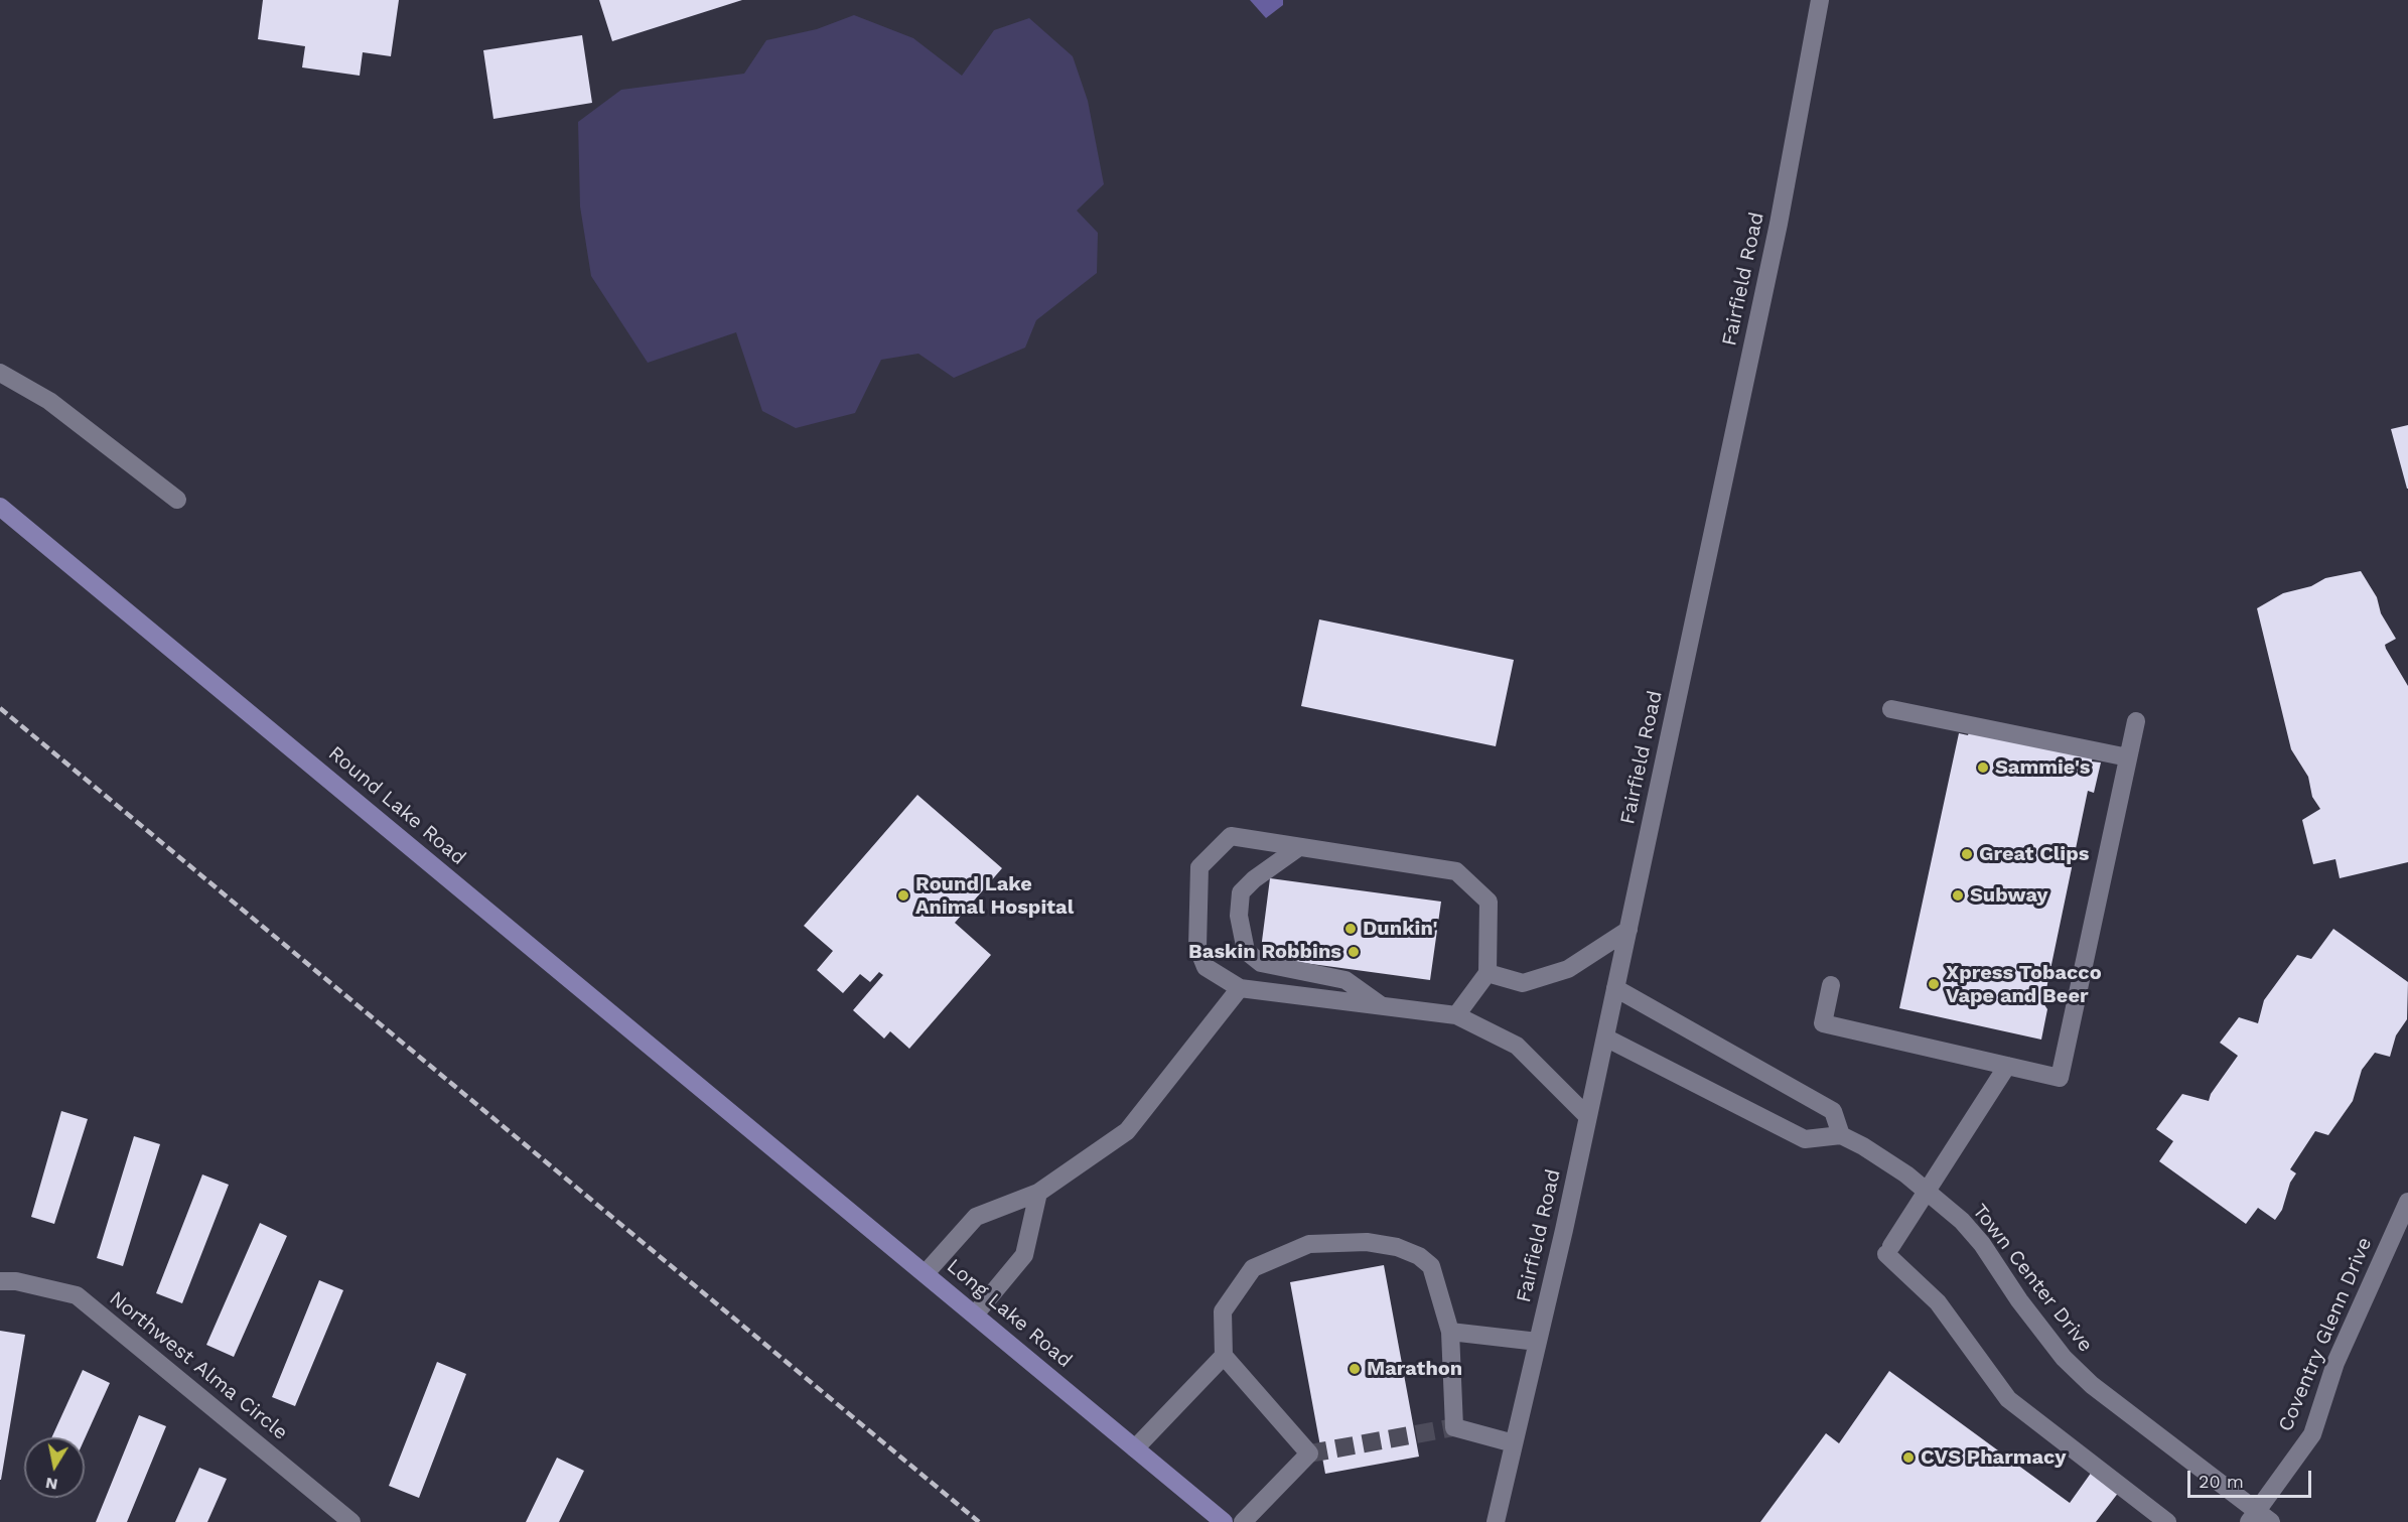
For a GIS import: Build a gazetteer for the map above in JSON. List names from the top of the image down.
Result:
{
  "streets": {
    "main road": ["Round Lake Road", "Long Lake Road"],
    "street": [
      "Fairfield Road",
      "Town Center Drive",
      "Coventry Glenn Drive",
      "Northwest Alma Circle"
    ]
  },
  "crossings": [
    ["Round Lake Road", "Long Lake Road"],
    ["Town Center Drive", "Coventry Glenn Drive"]
  ],
  "places": [
    "Sammie's",
    "Great Clips",
    "Round Lake Animal Hospital",
    "Subway",
    "Dunkin'",
    "Baskin Robbins",
    "Xpress Tobacco Vape and Beer",
    "Marathon",
    "CVS Pharmacy"
  ],
  "scale_bar": "20 m",
  "north": "bottom"
}
